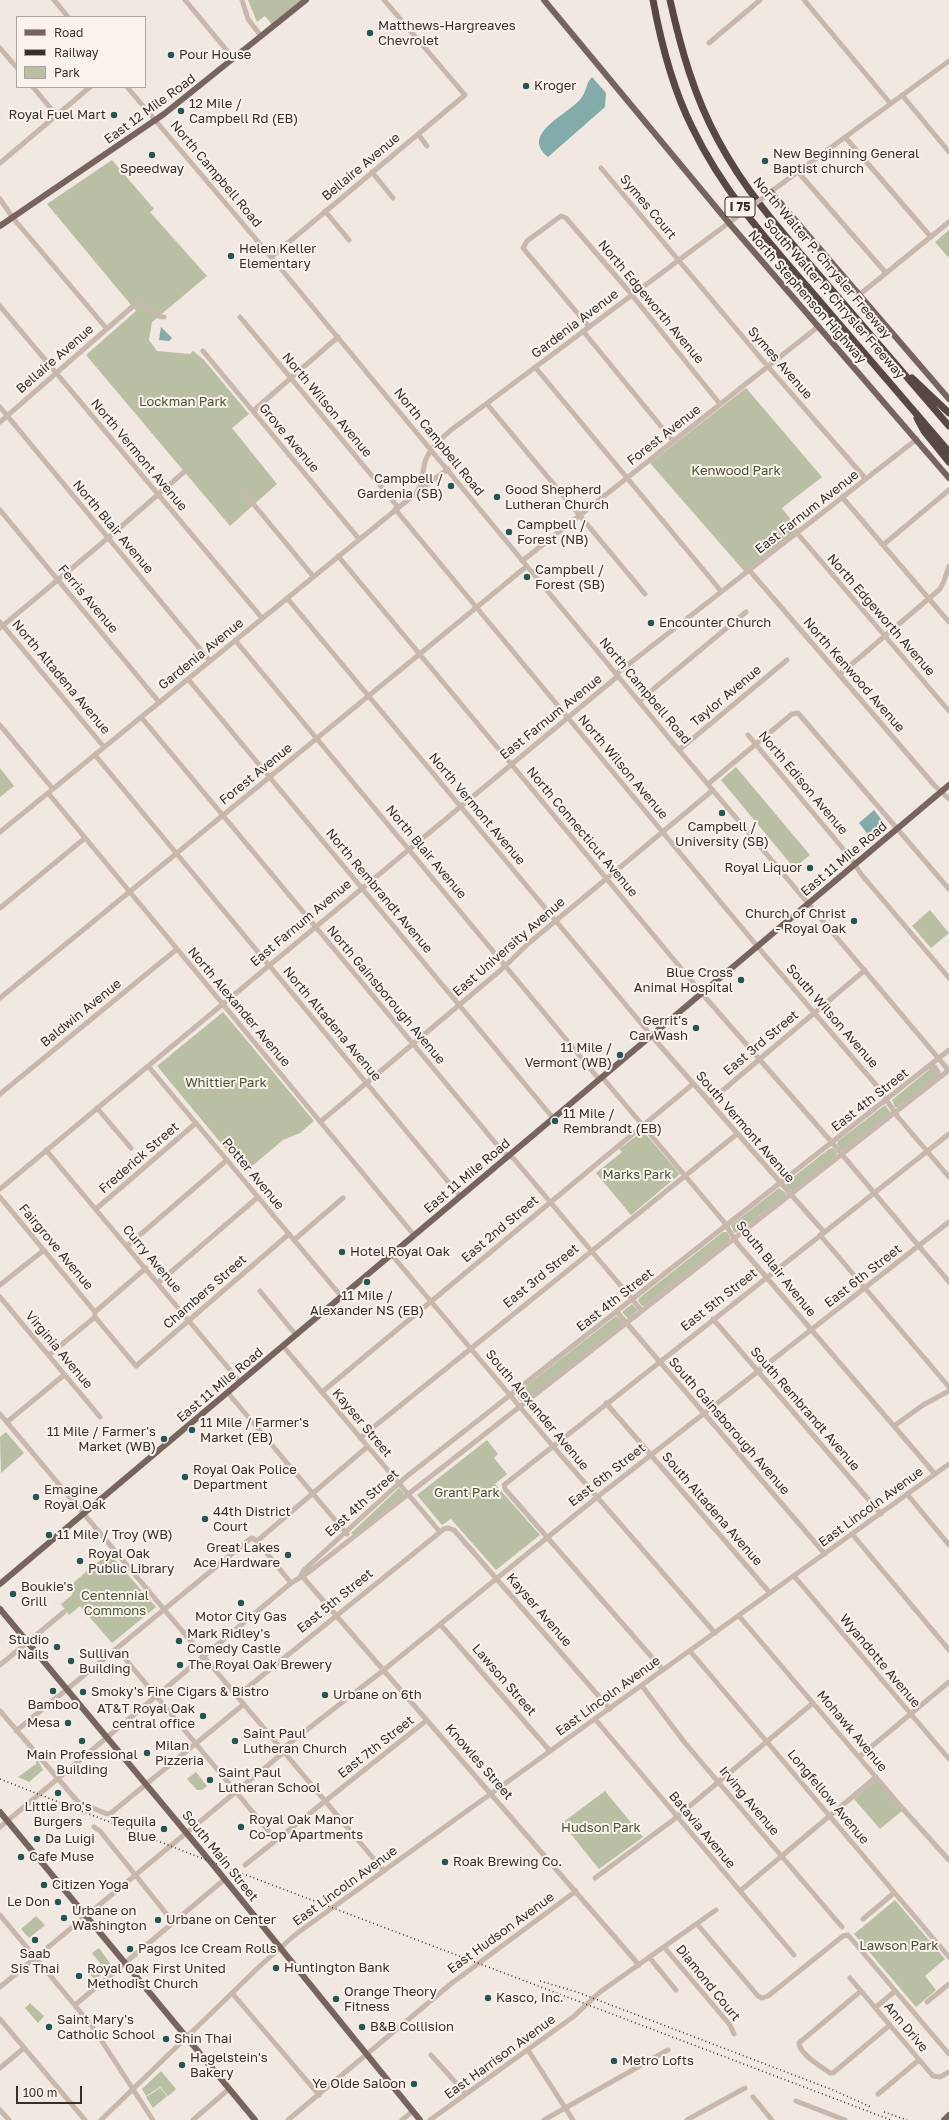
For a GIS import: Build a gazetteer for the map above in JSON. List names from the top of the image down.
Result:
{
  "streets": {
    "highway": ["I 75", "North Walter P. Chrysler Freeway", "South Walter P. Chrysler Freeway"],
    "main road": [
      "East 12 Mile Road",
      "North Stephenson Highway",
      "East 11 Mile Road",
      "South Main Street"
    ],
    "street": [
      "Bellaire Avenue",
      "North Campbell Road",
      "Symes Court",
      "North Edgeworth Avenue",
      "Gardenia Avenue",
      "Symes Avenue",
      "North Wilson Avenue",
      "Forest Avenue",
      "Grove Avenue",
      "North Vermont Avenue",
      "East Farnum Avenue",
      "North Blair Avenue",
      "Ferris Avenue",
      "North Kenwood Avenue",
      "North Altadena Avenue",
      "Taylor Avenue",
      "North Edison Avenue",
      "North Connecticut Avenue",
      "North Rembrandt Avenue",
      "East University Avenue",
      "North Gainsborough Avenue",
      "North Alexander Avenue",
      "Baldwin Avenue",
      "South Wilson Avenue",
      "East 3rd Street",
      "East 4th Street",
      "South Vermont Avenue",
      "Frederick Street",
      "Potter Avenue",
      "East 2nd Street",
      "Fairgrove Avenue",
      "Curry Avenue",
      "South Blair Avenue",
      "East 6th Street",
      "Chambers Street",
      "East 5th Street",
      "Virginia Avenue",
      "South Rembrandt Avenue",
      "South Alexander Avenue",
      "Kayser Street",
      "South Gainsborough Avenue",
      "East Lincoln Avenue",
      "South Altadena Avenue",
      "Kayser Avenue",
      "Wyandotte Avenue",
      "Lawson Street",
      "Mohawk Avenue",
      "East 7th Street",
      "Knowles Street",
      "Longfellow Avenue",
      "Irving Avenue",
      "Batavia Avenue",
      "East Hudson Avenue",
      "Diamond Court",
      "Ann Drive",
      "East Harrison Avenue"
    ]
  },
  "crossings": [
    ["East 12 Mile Road", "North Campbell Road"],
    ["Bellaire Avenue", "North Campbell Road"],
    ["Bellaire Avenue", "North Vermont Avenue"],
    ["Bellaire Avenue", "North Blair Avenue"],
    ["North Campbell Road", "Gardenia Avenue"],
    ["North Campbell Road", "Forest Avenue"],
    ["North Campbell Road", "East Farnum Avenue"],
    ["North Campbell Road", "Taylor Avenue"],
    ["North Campbell Road", "East 11 Mile Road"],
    ["North Campbell Road", "East University Avenue"],
    ["North Campbell Road", "East 3rd Street"],
    ["North Campbell Road", "East 4th Street"],
    ["Symes Court", "Gardenia Avenue"],
    ["Symes Court", "Symes Avenue"],
    ["North Stephenson Highway", "Gardenia Avenue"],
    ["North Stephenson Highway", "Forest Avenue"],
    ["North Stephenson Highway", "East Farnum Avenue"],
    ["North Edgeworth Avenue", "Gardenia Avenue"],
    ["North Edgeworth Avenue", "Forest Avenue"],
    ["North Edgeworth Avenue", "East Farnum Avenue"],
    ["Gardenia Avenue", "Symes Avenue"],
    ["Gardenia Avenue", "North Wilson Avenue"],
    ["Gardenia Avenue", "Grove Avenue"],
    ["Gardenia Avenue", "North Vermont Avenue"],
    ["Gardenia Avenue", "North Blair Avenue"],
    ["Gardenia Avenue", "Ferris Avenue"],
    ["Gardenia Avenue", "North Altadena Avenue"],
    ["Gardenia Avenue", "North Connecticut Avenue"],
    ["Gardenia Avenue", "North Rembrandt Avenue"],
    ["Gardenia Avenue", "North Gainsborough Avenue"],
    ["Gardenia Avenue", "North Alexander Avenue"],
    ["Symes Avenue", "Forest Avenue"],
    ["Symes Avenue", "East Farnum Avenue"],
    ["North Wilson Avenue", "Forest Avenue"],
    ["North Wilson Avenue", "East Farnum Avenue"],
    ["North Wilson Avenue", "East 11 Mile Road"],
    ["North Wilson Avenue", "East University Avenue"],
    ["North Wilson Avenue", "South Wilson Avenue"],
    ["Forest Avenue", "North Vermont Avenue"],
    ["Forest Avenue", "North Blair Avenue"],
    ["Forest Avenue", "North Altadena Avenue"],
    ["Forest Avenue", "North Connecticut Avenue"],
    ["Forest Avenue", "North Rembrandt Avenue"],
    ["Forest Avenue", "North Gainsborough Avenue"],
    ["Forest Avenue", "North Alexander Avenue"],
    ["North Vermont Avenue", "East Farnum Avenue"],
    ["North Vermont Avenue", "East 11 Mile Road"],
    ["North Vermont Avenue", "East University Avenue"],
    ["North Vermont Avenue", "South Vermont Avenue"],
    ["East Farnum Avenue", "North Blair Avenue"],
    ["East Farnum Avenue", "North Kenwood Avenue"],
    ["East Farnum Avenue", "North Altadena Avenue"],
    ["East Farnum Avenue", "North Connecticut Avenue"],
    ["East Farnum Avenue", "North Rembrandt Avenue"],
    ["East Farnum Avenue", "North Gainsborough Avenue"],
    ["East Farnum Avenue", "North Alexander Avenue"],
    ["East Farnum Avenue", "Potter Avenue"],
    ["East Farnum Avenue", "Curry Avenue"],
    ["North Blair Avenue", "East 11 Mile Road"],
    ["North Blair Avenue", "East University Avenue"],
    ["North Blair Avenue", "South Blair Avenue"],
    ["North Kenwood Avenue", "East 11 Mile Road"],
    ["North Altadena Avenue", "East 11 Mile Road"],
    ["North Altadena Avenue", "East University Avenue"],
    ["North Edison Avenue", "East 11 Mile Road"],
    ["North Connecticut Avenue", "East 11 Mile Road"],
    ["North Connecticut Avenue", "East University Avenue"],
    ["North Connecticut Avenue", "East 3rd Street"],
    ["North Connecticut Avenue", "East 4th Street"],
    ["North Connecticut Avenue", "East 6th Street"],
    ["North Connecticut Avenue", "East 5th Street"],
    ["East 11 Mile Road", "North Rembrandt Avenue"],
    ["East 11 Mile Road", "North Gainsborough Avenue"],
    ["East 11 Mile Road", "North Alexander Avenue"],
    ["East 11 Mile Road", "South Wilson Avenue"],
    ["East 11 Mile Road", "South Vermont Avenue"],
    ["East 11 Mile Road", "Potter Avenue"],
    ["East 11 Mile Road", "Curry Avenue"],
    ["East 11 Mile Road", "South Blair Avenue"],
    ["East 11 Mile Road", "South Alexander Avenue"],
    ["East 11 Mile Road", "Kayser Street"],
    ["North Rembrandt Avenue", "East University Avenue"],
    ["East University Avenue", "North Gainsborough Avenue"],
    ["East University Avenue", "North Alexander Avenue"],
    ["North Alexander Avenue", "Baldwin Avenue"],
    ["South Wilson Avenue", "East 3rd Street"],
    ["South Wilson Avenue", "East 4th Street"],
    ["South Wilson Avenue", "East 5th Street"],
    ["East 3rd Street", "South Vermont Avenue"],
    ["East 3rd Street", "South Blair Avenue"],
    ["East 3rd Street", "South Alexander Avenue"],
    ["East 3rd Street", "Kayser Street"],
    ["East 4th Street", "South Vermont Avenue"],
    ["East 4th Street", "South Blair Avenue"],
    ["East 4th Street", "South Alexander Avenue"],
    ["East 4th Street", "Kayser Street"],
    ["East 4th Street", "South Gainsborough Avenue"],
    ["East 4th Street", "Knowles Street"],
    ["East 4th Street", "South Main Street"],
    ["South Vermont Avenue", "East 2nd Street"],
    ["South Vermont Avenue", "East 6th Street"],
    ["South Vermont Avenue", "East 5th Street"],
    ["Frederick Street", "Potter Avenue"],
    ["Frederick Street", "Curry Avenue"],
    ["Potter Avenue", "Chambers Street"],
    ["East 2nd Street", "South Blair Avenue"],
    ["East 2nd Street", "South Alexander Avenue"],
    ["East 2nd Street", "Kayser Street"],
    ["Fairgrove Avenue", "Chambers Street"],
    ["Curry Avenue", "Chambers Street"],
    ["South Blair Avenue", "East 6th Street"],
    ["South Blair Avenue", "East 5th Street"],
    ["South Blair Avenue", "East Lincoln Avenue"],
    ["East 6th Street", "East 5th Street"],
    ["East 6th Street", "South Rembrandt Avenue"],
    ["East 6th Street", "South Alexander Avenue"],
    ["East 6th Street", "South Gainsborough Avenue"],
    ["East 6th Street", "South Altadena Avenue"],
    ["East 6th Street", "Kayser Avenue"],
    ["East 6th Street", "Lawson Street"],
    ["East 6th Street", "Knowles Street"],
    ["East 6th Street", "South Main Street"],
    ["East 5th Street", "South Rembrandt Avenue"],
    ["East 5th Street", "South Alexander Avenue"],
    ["East 5th Street", "Kayser Street"],
    ["East 5th Street", "South Gainsborough Avenue"],
    ["East 5th Street", "South Altadena Avenue"],
    ["East 5th Street", "Kayser Avenue"],
    ["East 5th Street", "Knowles Street"],
    ["South Rembrandt Avenue", "East Lincoln Avenue"],
    ["South Alexander Avenue", "East Lincoln Avenue"],
    ["South Gainsborough Avenue", "East Lincoln Avenue"],
    ["East Lincoln Avenue", "South Altadena Avenue"],
    ["East Lincoln Avenue", "Kayser Avenue"],
    ["East Lincoln Avenue", "Wyandotte Avenue"],
    ["East Lincoln Avenue", "Lawson Street"],
    ["East Lincoln Avenue", "Mohawk Avenue"],
    ["East Lincoln Avenue", "Knowles Street"],
    ["East Lincoln Avenue", "Longfellow Avenue"],
    ["East Lincoln Avenue", "Irving Avenue"],
    ["East Lincoln Avenue", "Batavia Avenue"],
    ["East Lincoln Avenue", "South Main Street"],
    ["East 7th Street", "Knowles Street"],
    ["Knowles Street", "East Hudson Avenue"],
    ["Knowles Street", "East Harrison Avenue"],
    ["South Main Street", "East Hudson Avenue"],
    ["Diamond Court", "East Harrison Avenue"]
  ],
  "parks": [
    "Lockman Park",
    "Kenwood Park",
    "Whittier Park",
    "Marks Park",
    "Grant Park",
    "Centennial Commons",
    "Hudson Park",
    "Lawson Park"
  ],
  "places": [
    "Matthews-Hargreaves Chevrolet",
    "Pour House",
    "Kroger",
    "12 Mile / Campbell Rd (EB)",
    "Royal Fuel Mart",
    "Speedway",
    "New Beginning General Baptist church",
    "Helen Keller Elementary",
    "Campbell / Gardenia (SB)",
    "Good Shepherd Lutheran Church",
    "Campbell / Forest (NB)",
    "Campbell / Forest (SB)",
    "Encounter Church",
    "Campbell / University (SB)",
    "Royal Liquor",
    "Church of Christ - Royal Oak",
    "Blue Cross Animal Hospital",
    "Gerrit's Car Wash",
    "11 Mile / Vermont (WB)",
    "11 Mile / Rembrandt (EB)",
    "Hotel Royal Oak",
    "11 Mile / Alexander NS (EB)",
    "11 Mile / Farmer's Market (EB)",
    "11 Mile / Farmer's Market (WB)",
    "Royal Oak Police Department",
    "Emagine Royal Oak",
    "44th District Court",
    "11 Mile / Troy (WB)",
    "Great Lakes Ace Hardware",
    "Royal Oak Public Library",
    "Boukie's Grill",
    "Motor City Gas",
    "Mark Ridley's Comedy Castle",
    "Studio Nails",
    "Sullivan Building",
    "The Royal Oak Brewery",
    "Bamboo",
    "Smoky's Fine Cigars & Bistro",
    "Urbane on 6th",
    "AT&T Royal Oak central office",
    "Mesa",
    "Main Professional Building",
    "Saint Paul Lutheran Church",
    "Milan Pizzeria",
    "Saint Paul Lutheran School",
    "Little Bro's Burgers",
    "Royal Oak Manor Co-op Apartments",
    "Tequila Blue",
    "Da Luigi",
    "Cafe Muse",
    "Roak Brewing Co.",
    "Citizen Yoga",
    "Le Don",
    "Urbane on Washington",
    "Urbane on Center",
    "Saab Sis Thai",
    "Pagos Ice Cream Rolls",
    "Huntington Bank",
    "Royal Oak First United Methodist Church",
    "Kasco, Inc.",
    "Orange Theory Fitness",
    "Saint Mary's Catholic School",
    "B&B Collision",
    "Shin Thai",
    "Metro Lofts",
    "Hagelstein's Bakery",
    "Ye Olde Saloon"
  ],
  "legend": ["Road", "Railway", "Park"],
  "scale_bar": "100 m"
}
